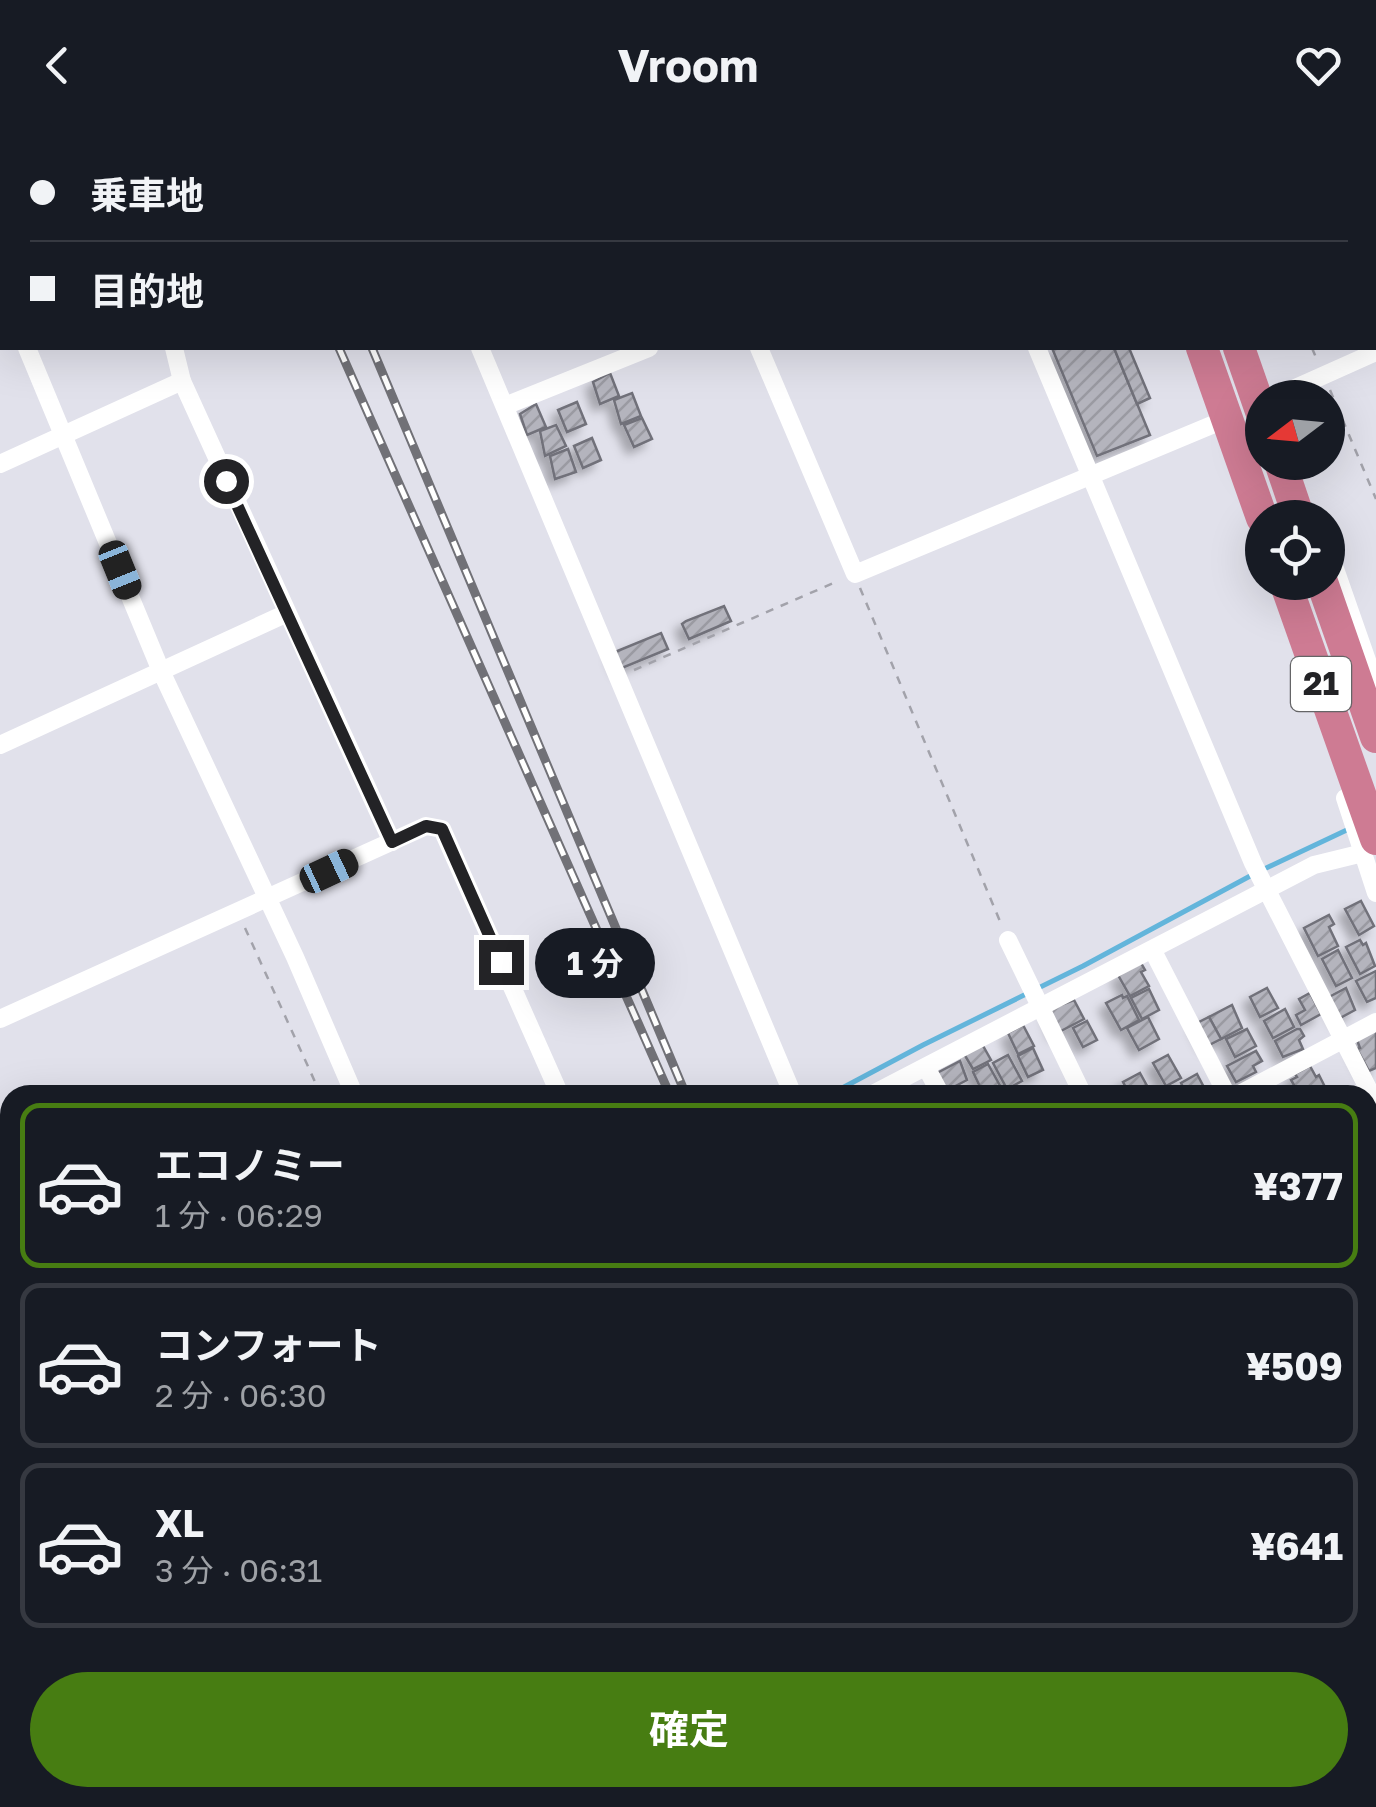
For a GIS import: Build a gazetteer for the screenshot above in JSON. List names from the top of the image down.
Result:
{
  "streets": {
    "highway": ["21"]
  },
  "north": "left",
  "page": {
    "header": "Vroom",
    "banner": ["乗車地", "目的地"],
    "bubble": "1 分",
    "list": [
      {
        "name": "エコノミー",
        "note": "1 分 · 06:29",
        "value": "¥377"
      },
      {
        "name": "コンフォート",
        "note": "2 分 · 06:30",
        "value": "¥509"
      },
      {
        "name": "XL",
        "note": "3 分 · 06:31",
        "value": "¥641"
      }
    ],
    "buttons": "確定"
  }
}
